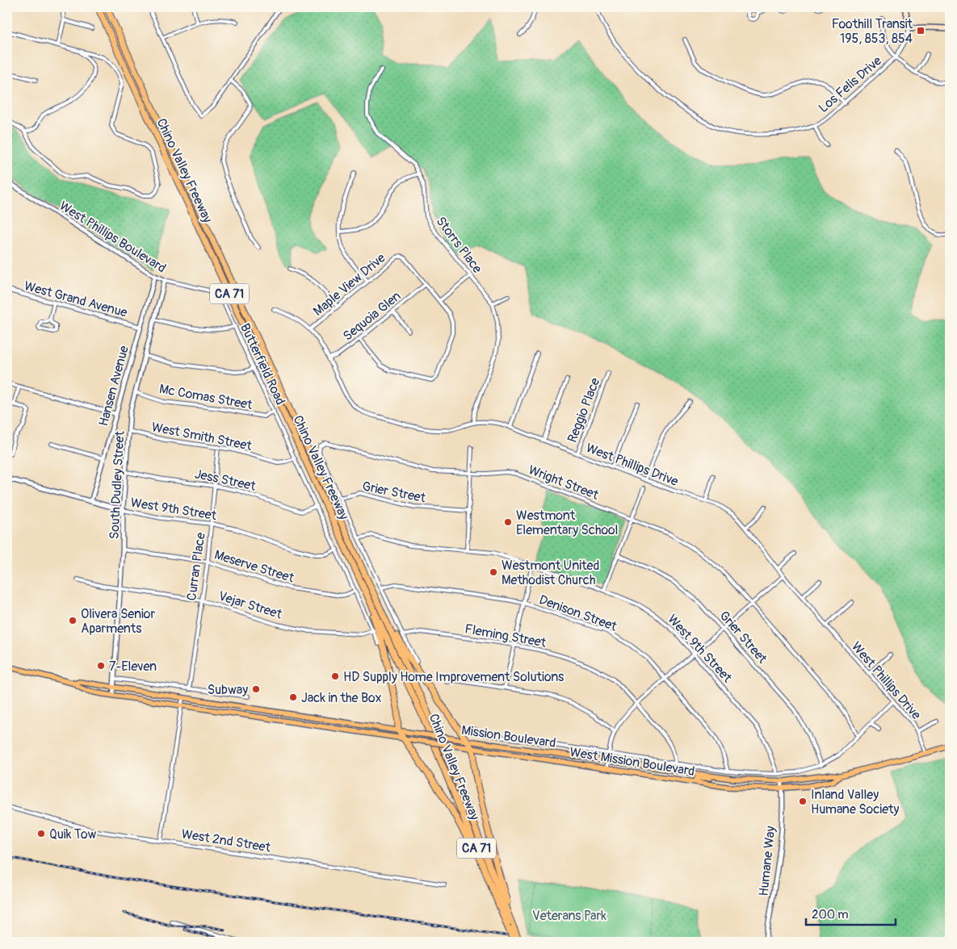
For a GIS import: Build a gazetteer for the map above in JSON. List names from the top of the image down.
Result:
{
  "streets": {
    "highway": ["Chino Valley Freeway", "CA 71"],
    "main road": ["Mission Boulevard", "West Mission Boulevard"],
    "street": [
      "Los Felis Drive",
      "West Phillips Boulevard",
      "Storrs Place",
      "Maple View Drive",
      "West Grand Avenue",
      "Sequoia Glen",
      "Butterfield Road",
      "Hansen Avenue",
      "Mc Comas Street",
      "Reggio Place",
      "West Smith Street",
      "West Phillips Drive",
      "Jess Street",
      "Wright Street",
      "South Dudley Street",
      "Grier Street",
      "West 9th Street",
      "Meserve Street",
      "Curran Place",
      "Vejar Street",
      "Denison Street",
      "Fleming Street",
      "West 2nd Street",
      "Humane Way"
    ]
  },
  "crossings": [
    ["West Phillips Boulevard", "Butterfield Road"],
    ["West Phillips Boulevard", "Hansen Avenue"],
    ["West Phillips Boulevard", "South Dudley Street"],
    ["Storrs Place", "West Phillips Drive"],
    ["Maple View Drive", "Sequoia Glen"],
    ["Maple View Drive", "West Phillips Drive"],
    ["West Grand Avenue", "Hansen Avenue"],
    ["Sequoia Glen", "West Phillips Drive"],
    ["Butterfield Road", "Mc Comas Street"],
    ["Butterfield Road", "West Smith Street"],
    ["Butterfield Road", "Jess Street"],
    ["Butterfield Road", "West 9th Street"],
    ["Butterfield Road", "Meserve Street"],
    ["Butterfield Road", "Vejar Street"],
    ["Hansen Avenue", "West 9th Street"],
    ["Mc Comas Street", "South Dudley Street"],
    ["Reggio Place", "West Phillips Drive"],
    ["West Smith Street", "South Dudley Street"],
    ["West Smith Street", "Curran Place"],
    ["Jess Street", "South Dudley Street"],
    ["Jess Street", "Curran Place"],
    ["Wright Street", "Grier Street"],
    ["South Dudley Street", "West 9th Street"],
    ["South Dudley Street", "Meserve Street"],
    ["South Dudley Street", "Vejar Street"],
    ["South Dudley Street", "Mission Boulevard"],
    ["South Dudley Street", "West Mission Boulevard"],
    ["West 9th Street", "Curran Place"],
    ["Meserve Street", "Curran Place"],
    ["Curran Place", "Vejar Street"],
    ["Mission Boulevard", "West Mission Boulevard"],
    ["Mission Boulevard", "Humane Way"],
    ["West Mission Boulevard", "Humane Way"]
  ],
  "parks": ["Veterans Park"],
  "places": {
    "transit": ["Foothill Transit 195, 853, 854"],
    "other": [
      "Westmont Elementary School",
      "Westmont United Methodist Church",
      "Olivera Senior Aparments",
      "7-Eleven",
      "HD Supply Home Improvement Solutions",
      "Subway",
      "Jack in the Box",
      "Inland Valley Humane Society",
      "Quik Tow"
    ]
  },
  "scale_bar": "200 m"
}
